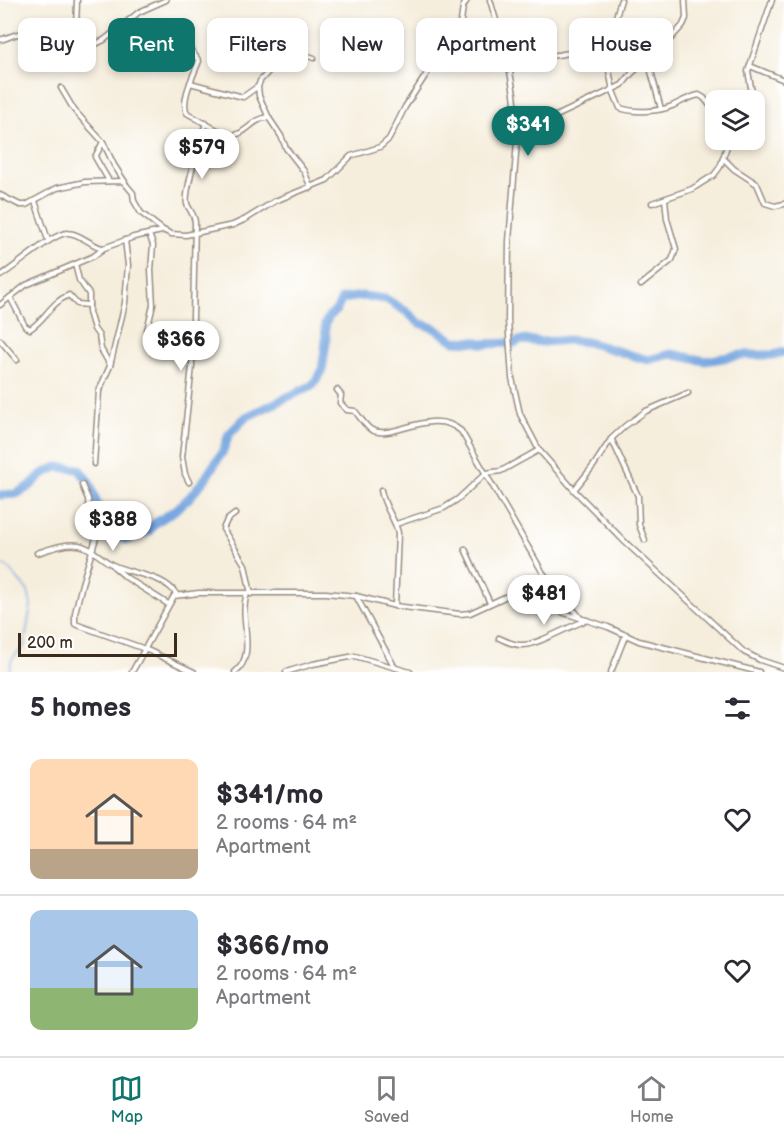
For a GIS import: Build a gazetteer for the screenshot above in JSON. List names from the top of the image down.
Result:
{
  "scale_bar": "200 m",
  "page": {
    "chip": [
      "Buy",
      "Rent",
      "Filters",
      "New",
      "Apartment",
      "House"
    ],
    "price": [
      "$341",
      "$579",
      "$366",
      "$388",
      "$481"
    ],
    "scale": "200 m",
    "heading": "5 homes",
    "list": [
      {
        "name": "$341/mo",
        "note": "2 rooms · 64 m² · Apartment"
      },
      {
        "name": "$366/mo",
        "note": "2 rooms · 64 m² · Apartment"
      }
    ],
    "tabs": ["Map", "Saved", "Home"]
  }
}
